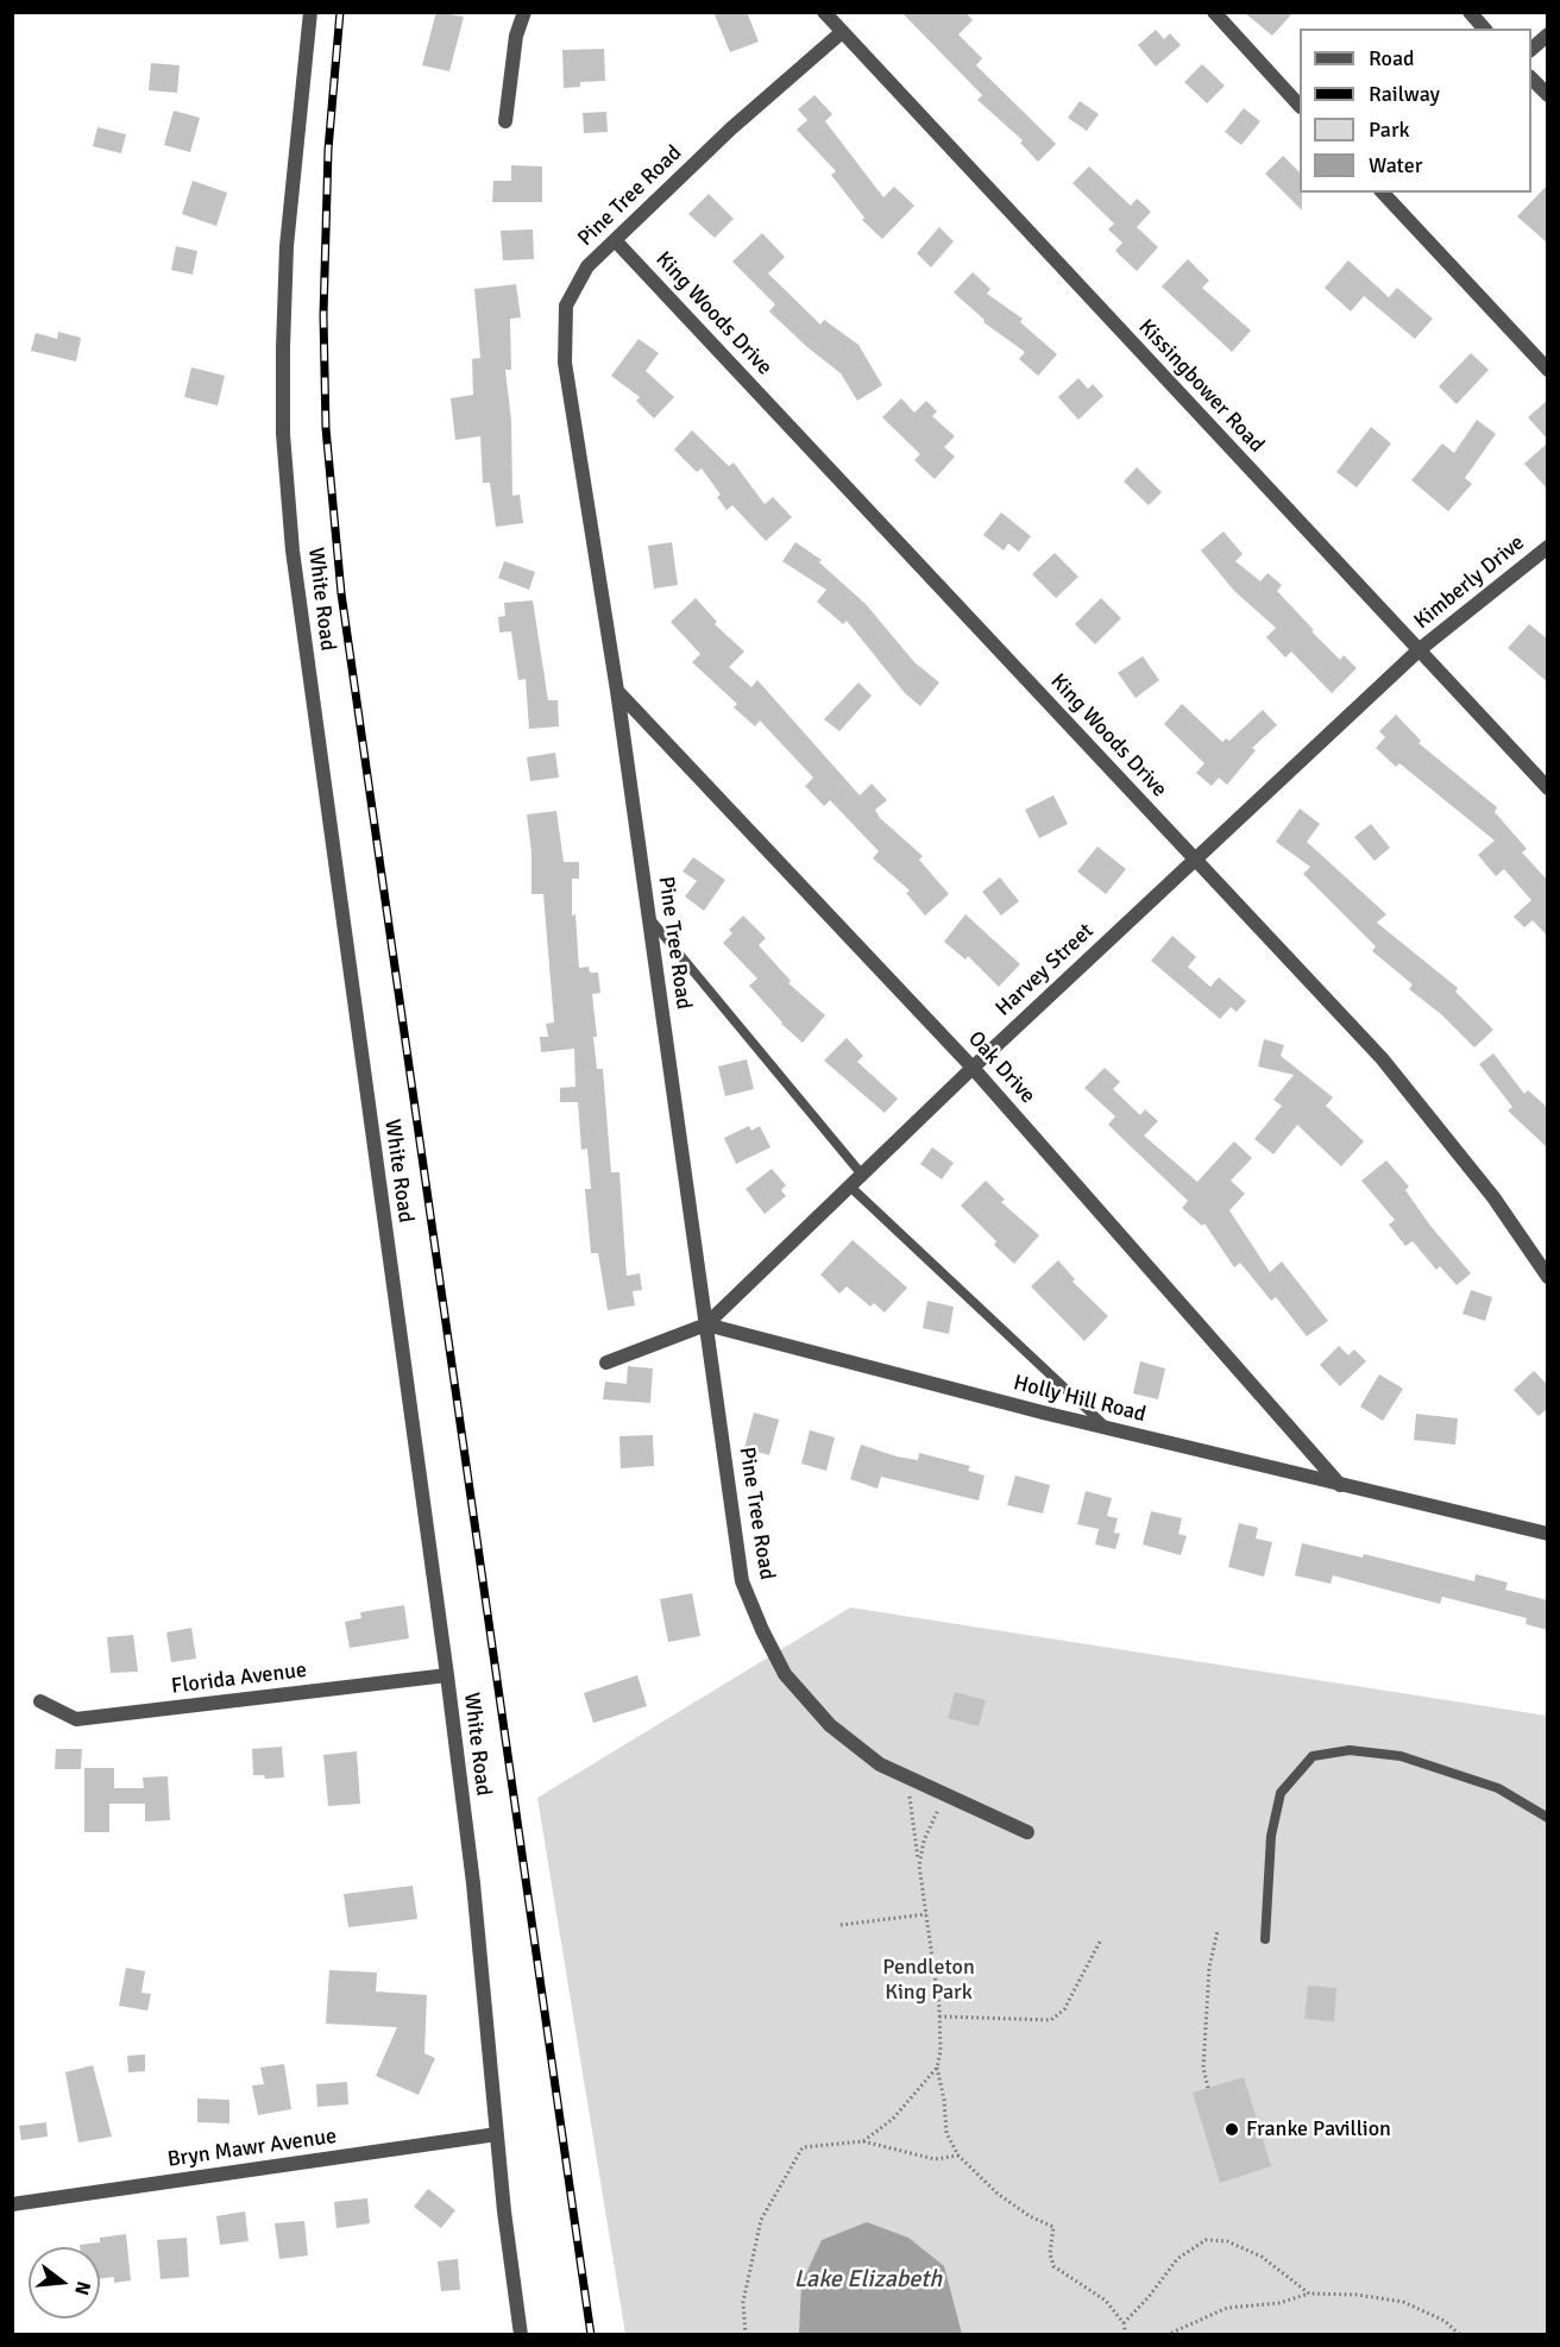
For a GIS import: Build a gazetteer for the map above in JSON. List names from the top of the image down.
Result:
{
  "streets": {
    "street": [
      "Pine Tree Road",
      "King Woods Drive",
      "Kissingbower Road",
      "Kimberly Drive",
      "White Road",
      "Harvey Street",
      "Oak Drive",
      "Holly Hill Road",
      "Florida Avenue",
      "Bryn Mawr Avenue"
    ]
  },
  "crossings": [
    ["Pine Tree Road", "King Woods Drive"],
    ["Pine Tree Road", "Kissingbower Road"],
    ["Pine Tree Road", "Harvey Street"],
    ["Pine Tree Road", "Oak Drive"],
    ["Pine Tree Road", "Holly Hill Road"],
    ["King Woods Drive", "Harvey Street"],
    ["Kissingbower Road", "Kimberly Drive"],
    ["Kissingbower Road", "Harvey Street"],
    ["Kimberly Drive", "Harvey Street"],
    ["White Road", "Florida Avenue"],
    ["White Road", "Bryn Mawr Avenue"],
    ["Harvey Street", "Oak Drive"],
    ["Harvey Street", "Holly Hill Road"],
    ["Oak Drive", "Holly Hill Road"]
  ],
  "water": ["Lake Elizabeth"],
  "parks": ["Pendleton King Park"],
  "places": ["Franke Pavillion"],
  "legend": [
    "Road",
    "Railway",
    "Park",
    "Water"
  ],
  "north": "right"
}
